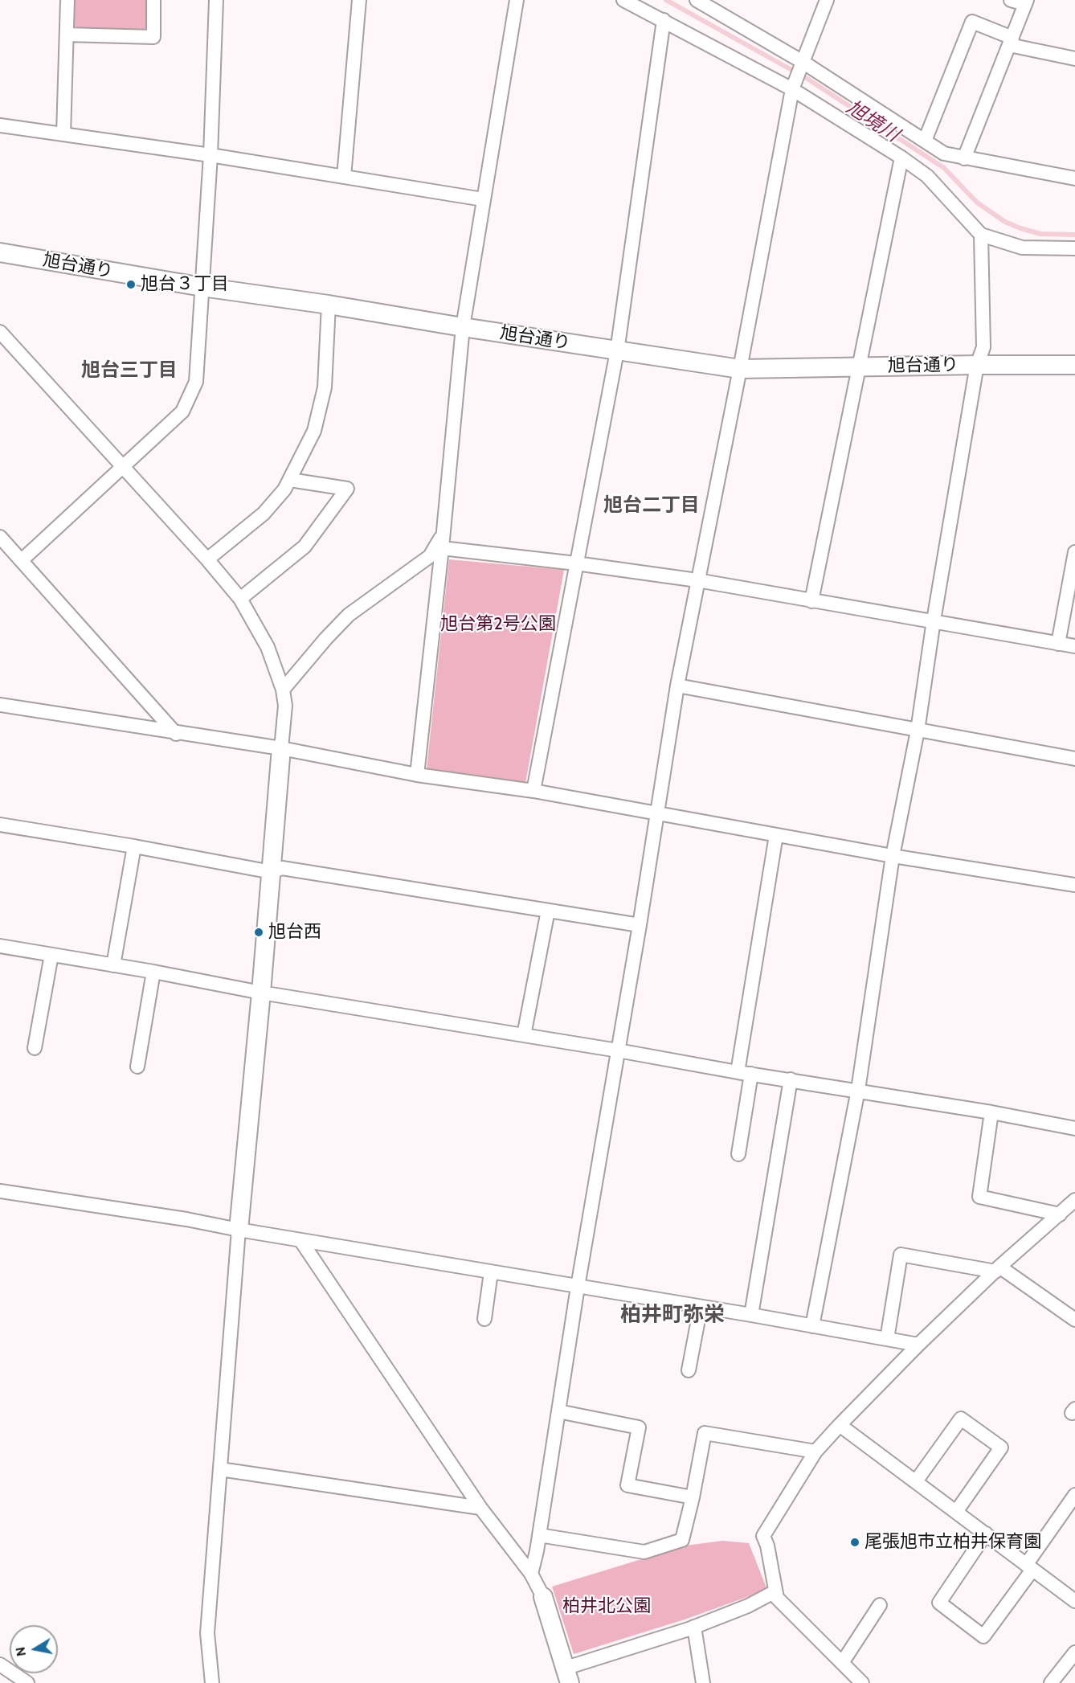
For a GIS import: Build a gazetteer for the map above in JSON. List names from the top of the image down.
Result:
{
  "streets": {
    "street": ["旭台通り"]
  },
  "districts": ["旭台三丁目", "旭台二丁目", "柏井町弥栄"],
  "water": ["旭境川"],
  "parks": ["旭台第2号公園", "柏井北公園"],
  "places": ["旭台３丁目", "旭台西", "尾張旭市立柏井保育園"],
  "north": "left"
}
